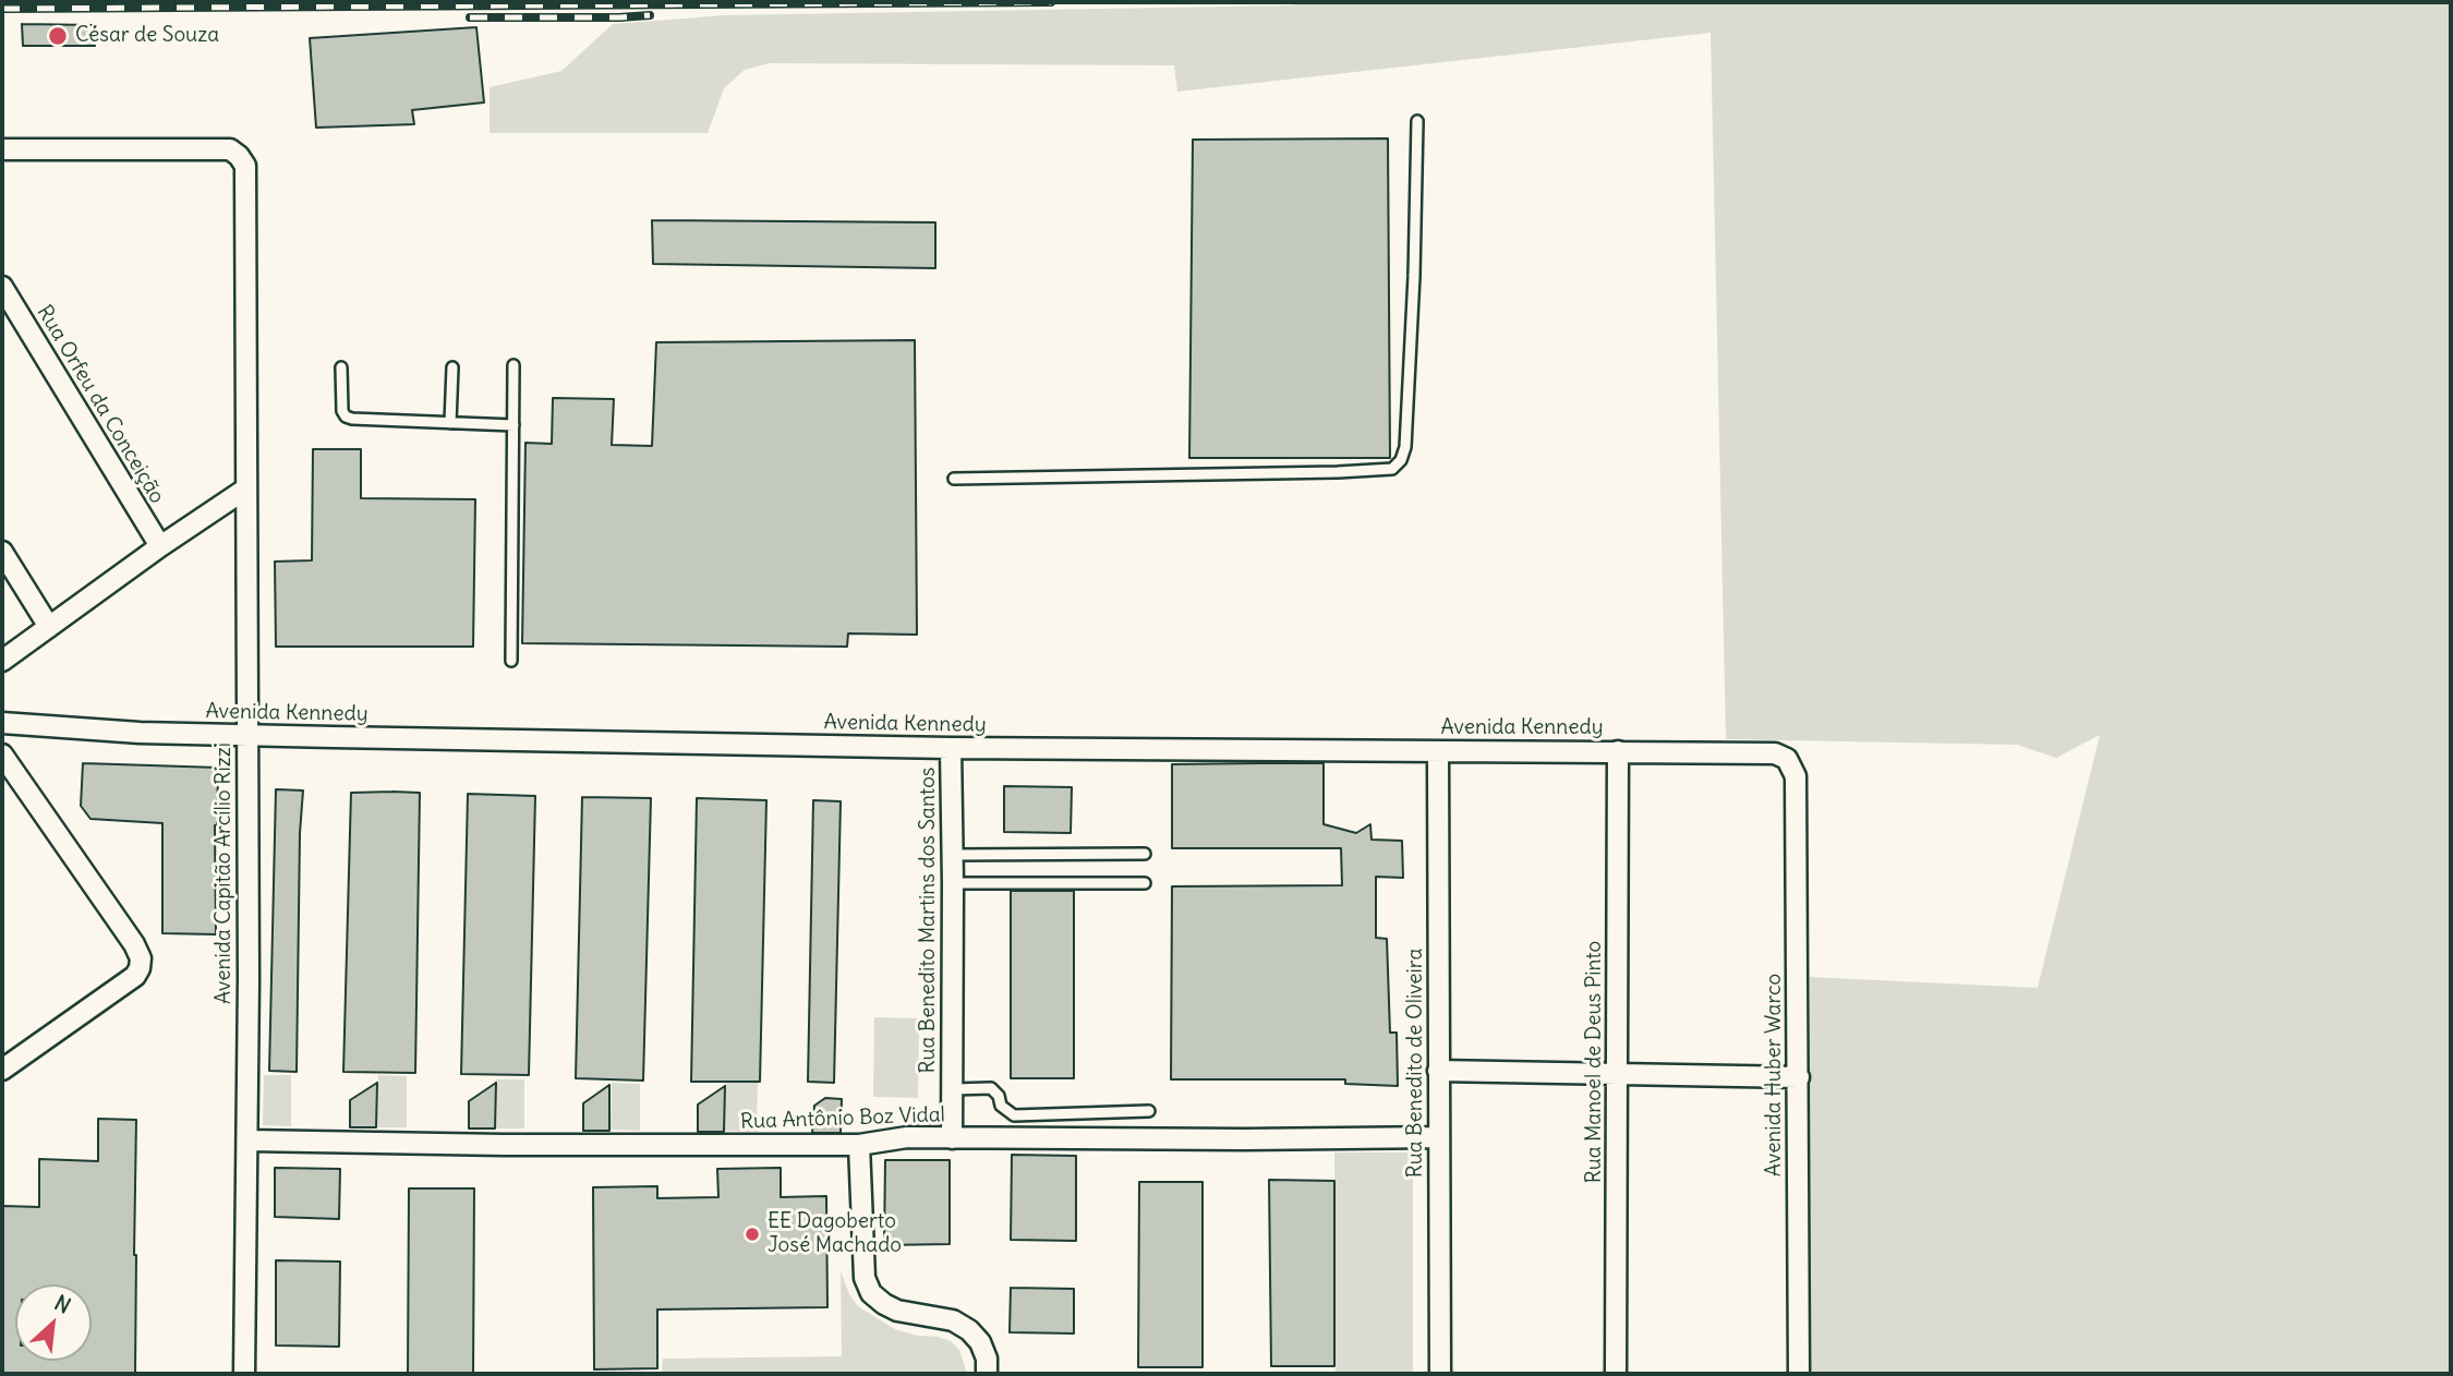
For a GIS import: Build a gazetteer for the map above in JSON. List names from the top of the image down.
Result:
{
  "streets": {
    "street": [
      "Rua Orfeu da Conceição",
      "Avenida Kennedy",
      "Avenida Capitão Arcílio Rizzi",
      "Rua Benedito Martins dos Santos",
      "Rua Manoel de Deus Pinto",
      "Rua Benedito de Oliveira",
      "Avenida Huber Warco",
      "Rua Antônio Boz Vidal"
    ]
  },
  "crossings": [
    ["Avenida Kennedy", "Avenida Capitão Arcílio Rizzi"],
    ["Avenida Kennedy", "Rua Benedito Martins dos Santos"],
    ["Avenida Kennedy", "Rua Manoel de Deus Pinto"],
    ["Avenida Kennedy", "Rua Benedito de Oliveira"],
    ["Avenida Kennedy", "Avenida Huber Warco"],
    ["Avenida Capitão Arcílio Rizzi", "Rua Antônio Boz Vidal"],
    ["Rua Benedito Martins dos Santos", "Rua Antônio Boz Vidal"],
    ["Rua Benedito de Oliveira", "Rua Antônio Boz Vidal"]
  ],
  "places": ["César de Souza", "EE Dagoberto José Machado"],
  "north": "top right"
}
